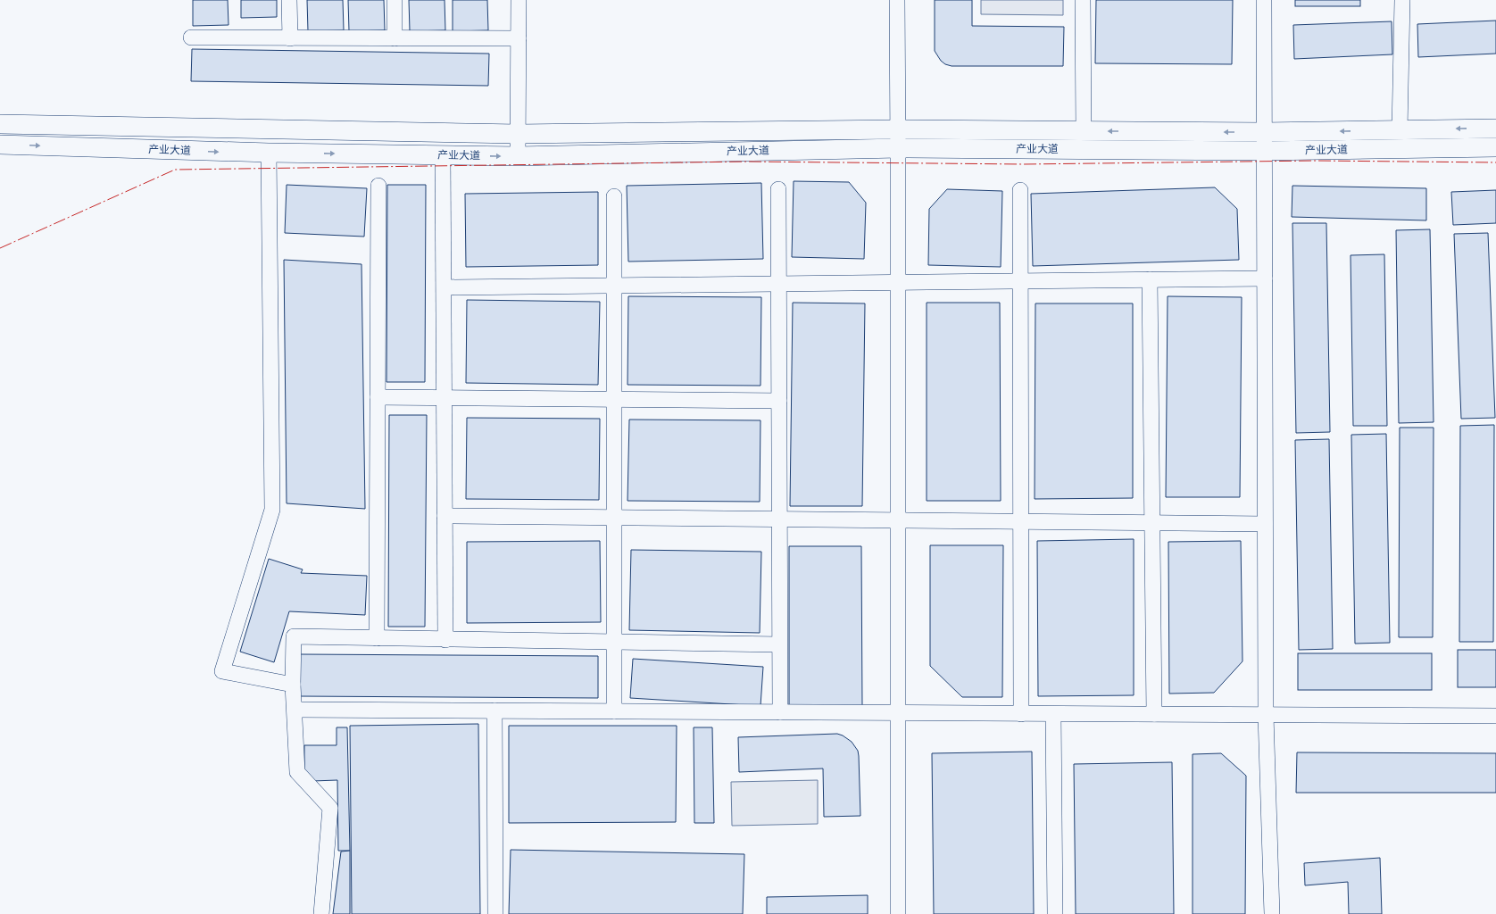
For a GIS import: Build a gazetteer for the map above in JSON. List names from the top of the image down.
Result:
{
  "streets": {
    "main road": ["产业大道"]
  }
}
